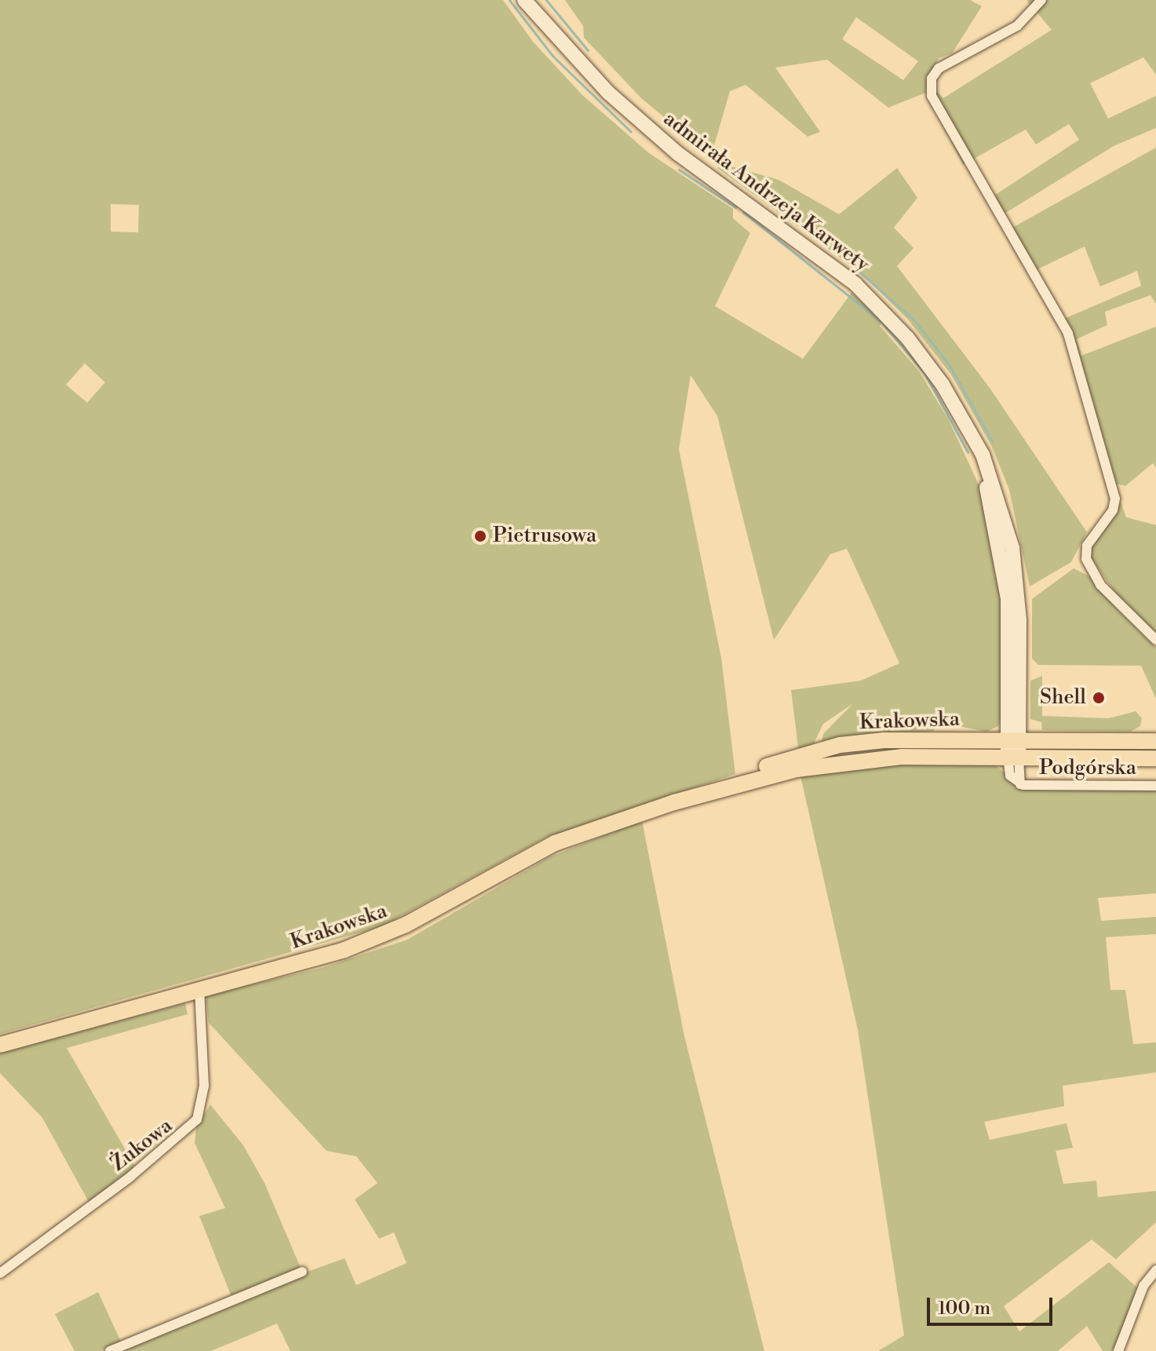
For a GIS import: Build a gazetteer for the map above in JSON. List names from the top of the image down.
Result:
{
  "streets": {
    "main road": ["admirała Andrzeja Karwety", "Krakowska"],
    "street": ["Podgórska", "Żukowa"]
  },
  "crossings": [
    ["admirała Andrzeja Karwety", "Krakowska"],
    ["admirała Andrzeja Karwety", "Podgórska"],
    ["Krakowska", "Podgórska"],
    ["Krakowska", "Żukowa"]
  ],
  "places": ["Pietrusowa", "Shell"],
  "scale_bar": "100 m"
}
